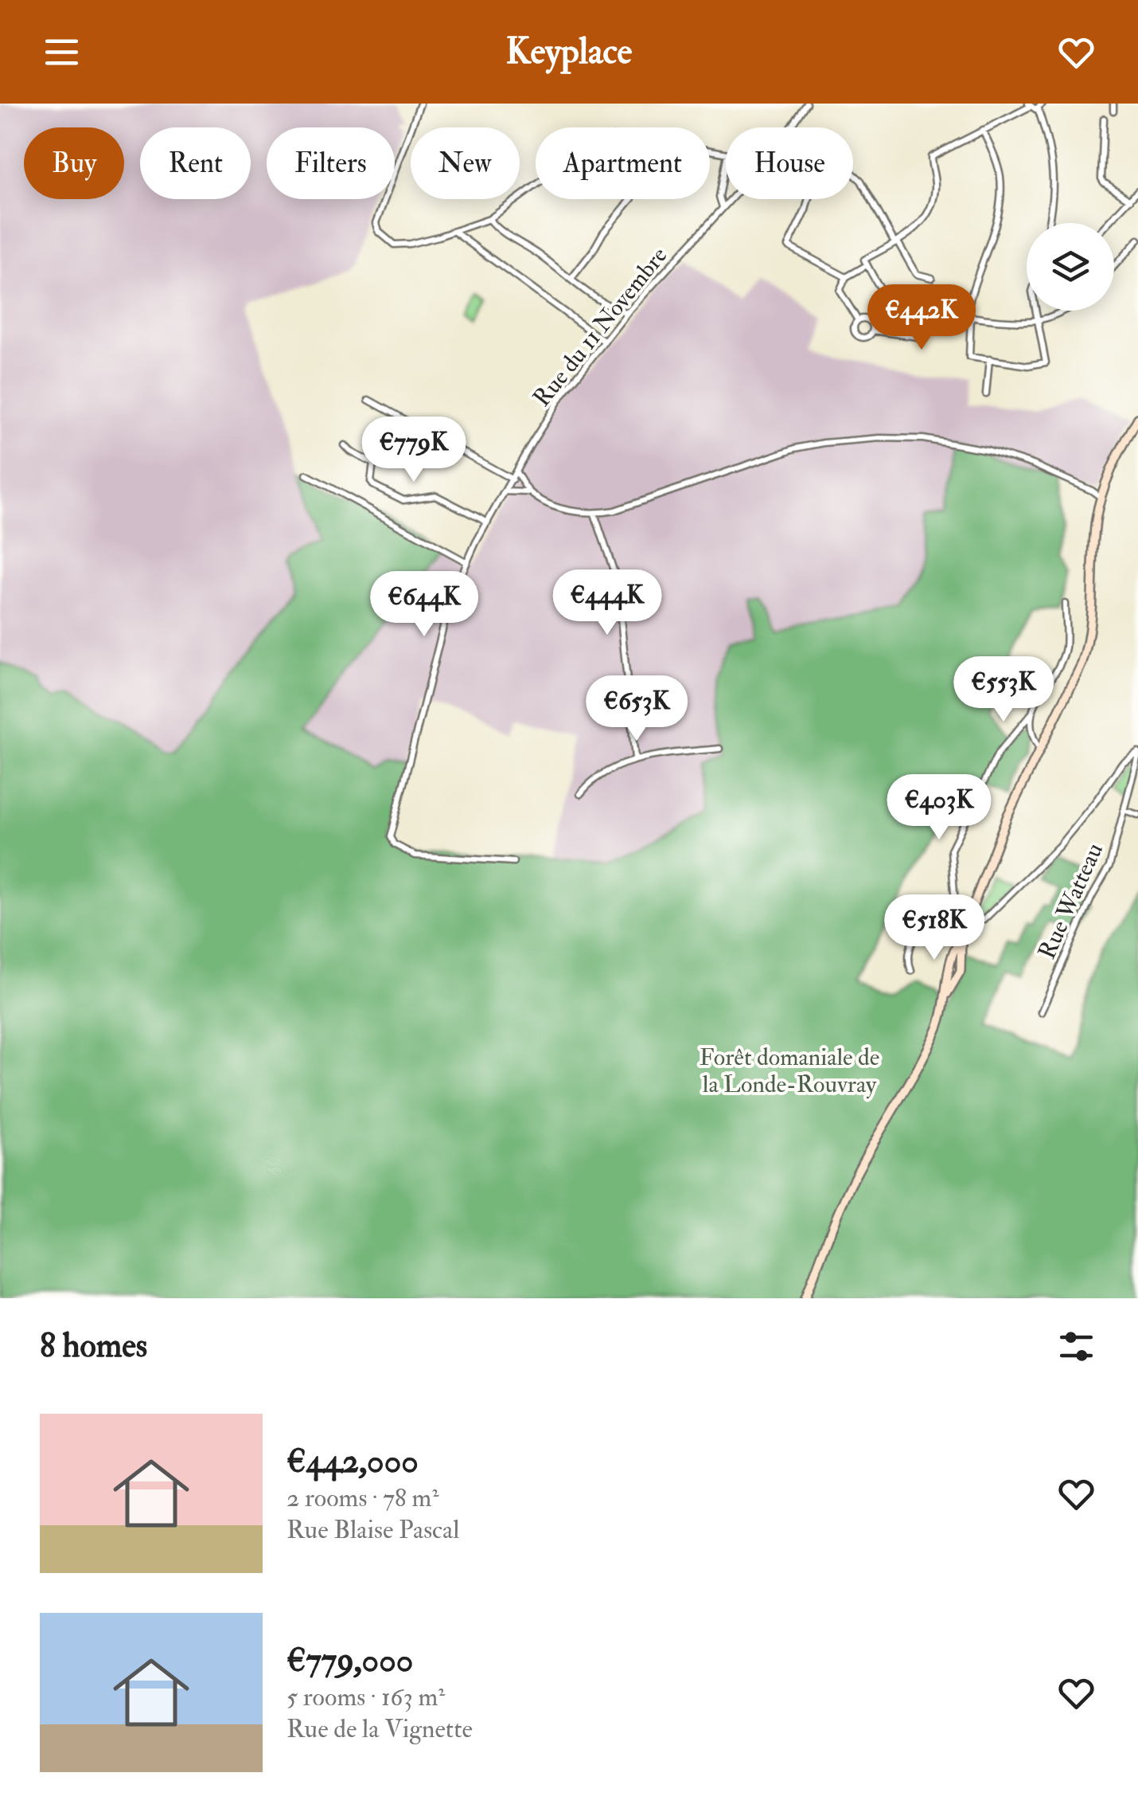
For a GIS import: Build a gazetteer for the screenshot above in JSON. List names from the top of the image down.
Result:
{
  "streets": {
    "street": ["Rue du 11 Novembre", "Rue Watteau"]
  },
  "parks": ["Forêt domaniale de la Londe-Rouvray"],
  "page": {
    "header": "Keyplace",
    "chip": [
      "Buy",
      "Rent",
      "Filters",
      "New",
      "Apartment",
      "House"
    ],
    "price": [
      "€442K",
      "€779K",
      "€444K",
      "€644K",
      "€553K",
      "€653K",
      "€403K",
      "€518K"
    ],
    "heading": "8 homes",
    "list": [
      {
        "name": "€442,000",
        "note": "2 rooms · 78 m² · Rue Blaise Pascal"
      },
      {
        "name": "€779,000",
        "note": "5 rooms · 163 m² · Rue de la Vignette"
      }
    ]
  }
}
